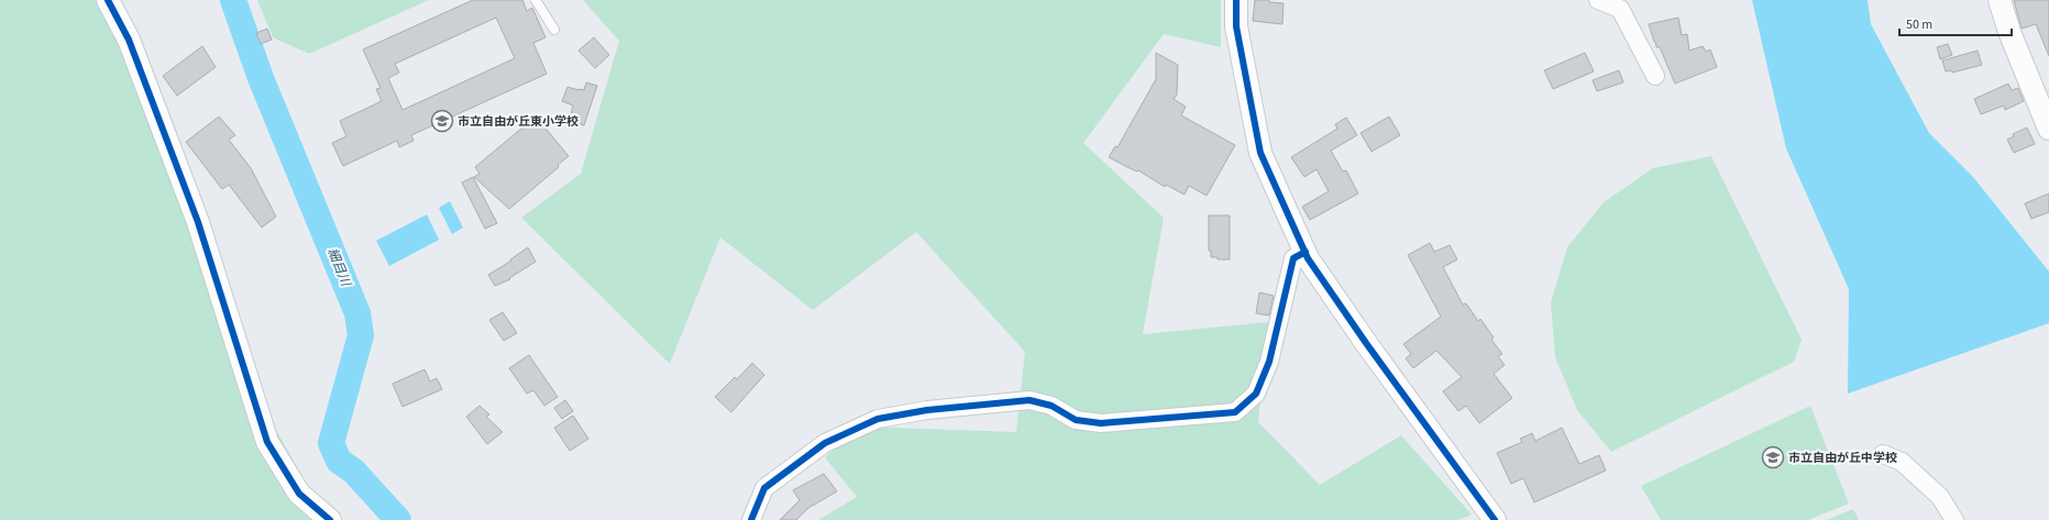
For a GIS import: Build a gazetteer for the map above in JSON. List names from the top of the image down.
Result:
{
  "water": ["細目川"],
  "places": {
    "school or university": ["市立自由が丘東小学校", "市立自由が丘中学校"]
  },
  "scale_bar": "50 m"
}
